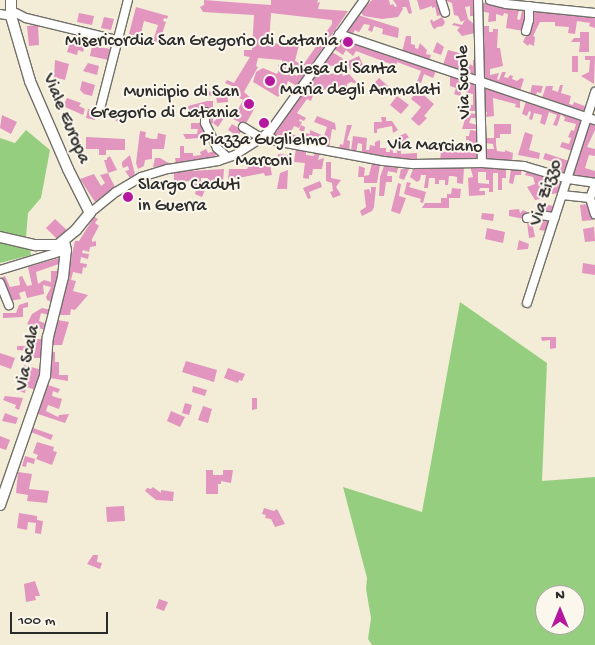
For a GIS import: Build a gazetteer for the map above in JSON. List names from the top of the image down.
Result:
{
  "streets": {
    "main road": ["Viale Europa", "Via Scala"],
    "street": ["Via Scuole", "Via Marciano", "Via Zizzo"]
  },
  "crossings": [
    ["Via Scuole", "Via Marciano"],
    ["Via Marciano", "Via Zizzo"]
  ],
  "places": [
    "Misericordia San Gregorio di Catania",
    "Chiesa di Santa Maria degli Ammalati",
    "Municipio di San Gregorio di Catania",
    "Piazza Guglielmo Marconi",
    "Slargo Caduti in Guerra"
  ],
  "scale_bar": "100 m",
  "north": "top"
}
